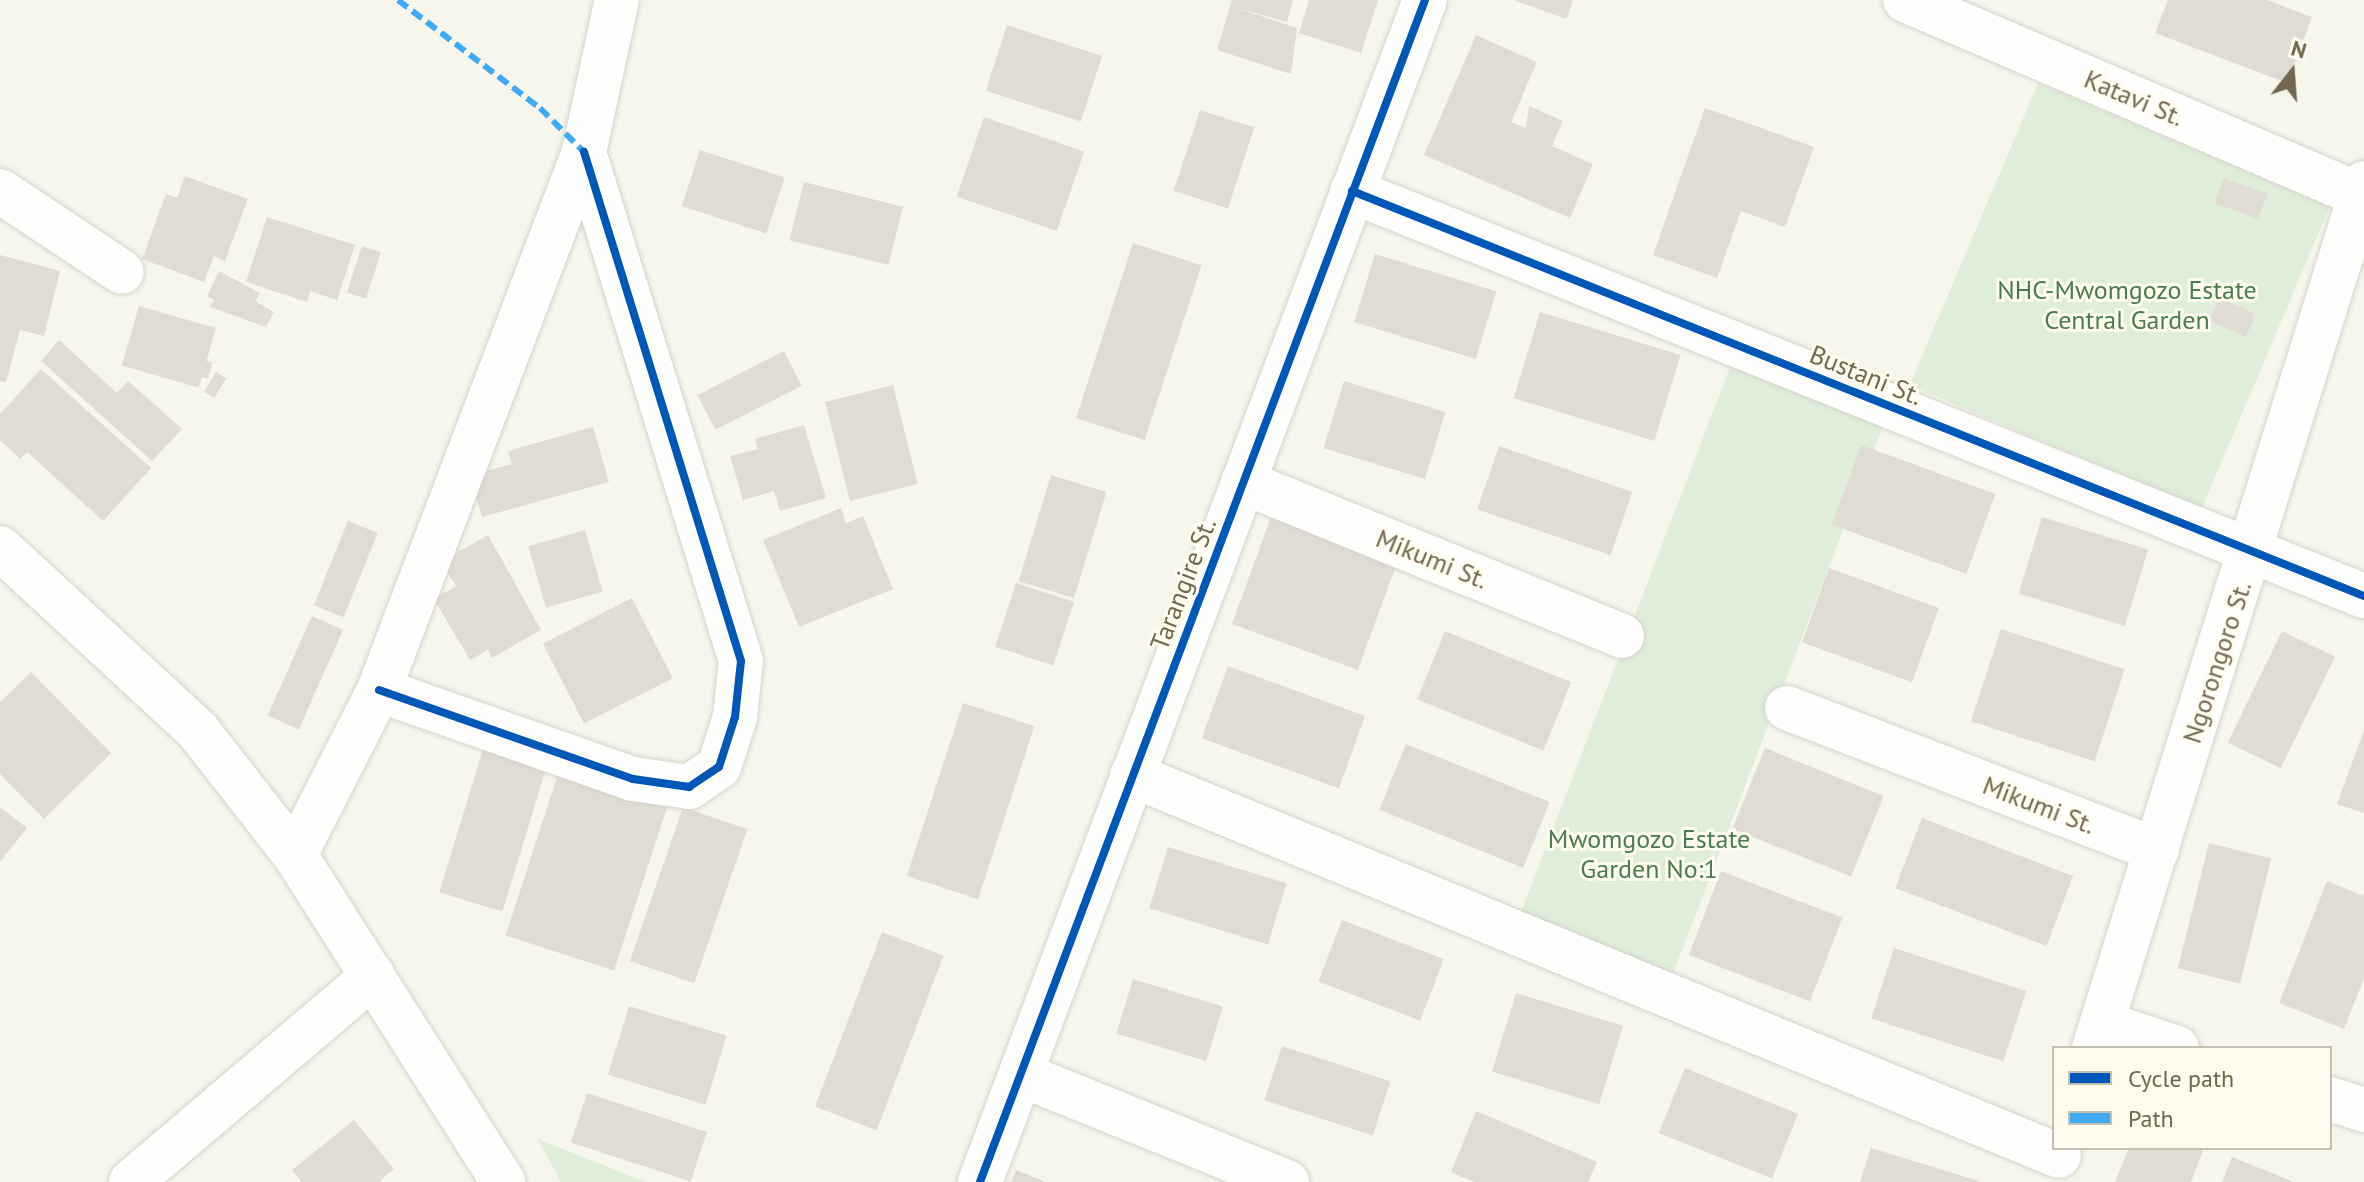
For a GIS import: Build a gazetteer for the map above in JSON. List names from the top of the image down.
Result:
{
  "streets": {
    "street": [
      "Katavi St.",
      "Bustani St.",
      "Mikumi St.",
      "Tarangire St.",
      "Ngorongoro St."
    ]
  },
  "crossings": [
    ["Katavi St.", "Ngorongoro St."],
    ["Bustani St.", "Tarangire St."],
    ["Bustani St.", "Ngorongoro St."],
    ["Mikumi St.", "Tarangire St."],
    ["Mikumi St.", "Ngorongoro St."]
  ],
  "parks": ["NHC-Mwomgozo Estate Central Garden", "Mwomgozo Estate Garden No:1"],
  "legend": ["Cycle path", "Path"],
  "north": "top"
}
